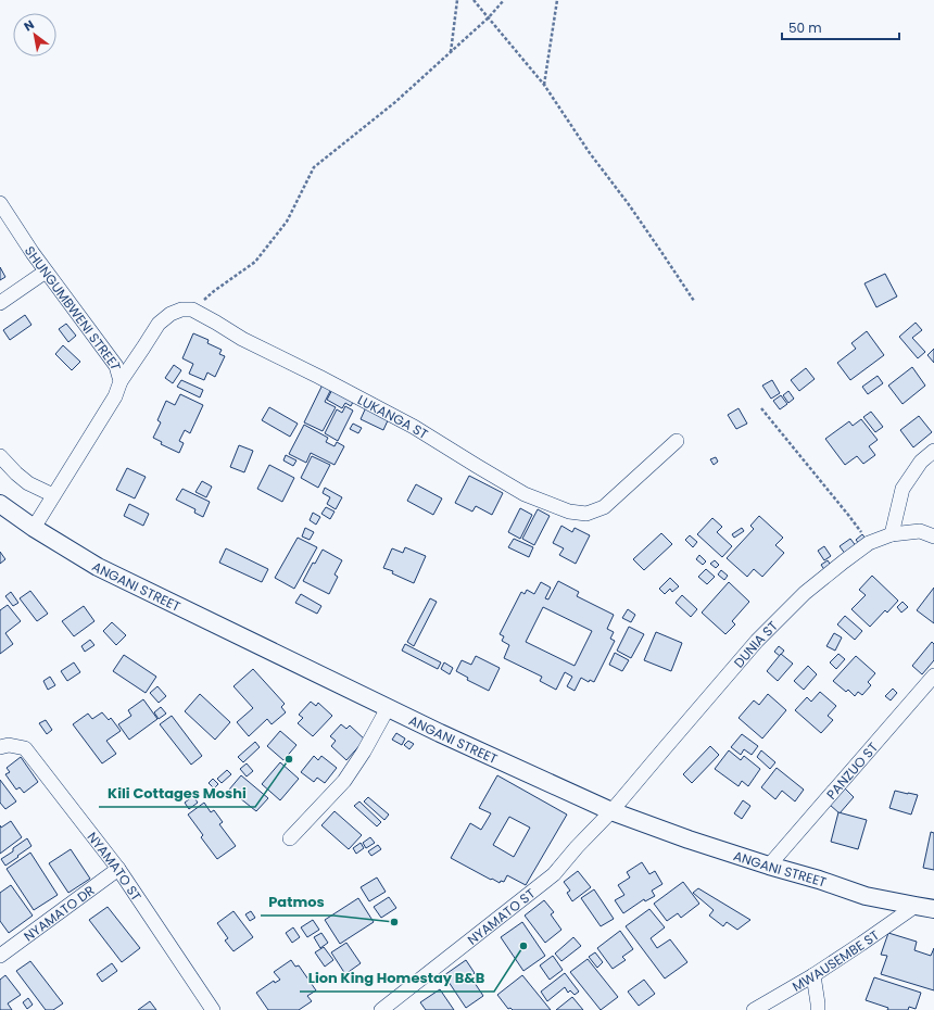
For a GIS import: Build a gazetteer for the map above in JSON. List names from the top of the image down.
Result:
{
  "streets": {
    "street": [
      "SHUNGUMBWENI STREET",
      "LUKANGA ST",
      "ANGANI STREET",
      "DUNIA ST",
      "PANZUO ST",
      "NYAMATO ST",
      "NYAMATO DR",
      "MWAUSEMBE ST"
    ]
  },
  "crossings": [
    ["SHUNGUMBWENI STREET", "ANGANI STREET"],
    ["ANGANI STREET", "DUNIA ST"],
    ["ANGANI STREET", "PANZUO ST"],
    ["ANGANI STREET", "NYAMATO ST"],
    ["ANGANI STREET", "MWAUSEMBE ST"],
    ["DUNIA ST", "NYAMATO ST"],
    ["NYAMATO ST", "NYAMATO DR"]
  ],
  "places": ["Kili Cottages Moshi", "Patmos", "Lion King Homestay B&B"],
  "scale_bar": "50 m",
  "north": "top left"
}
